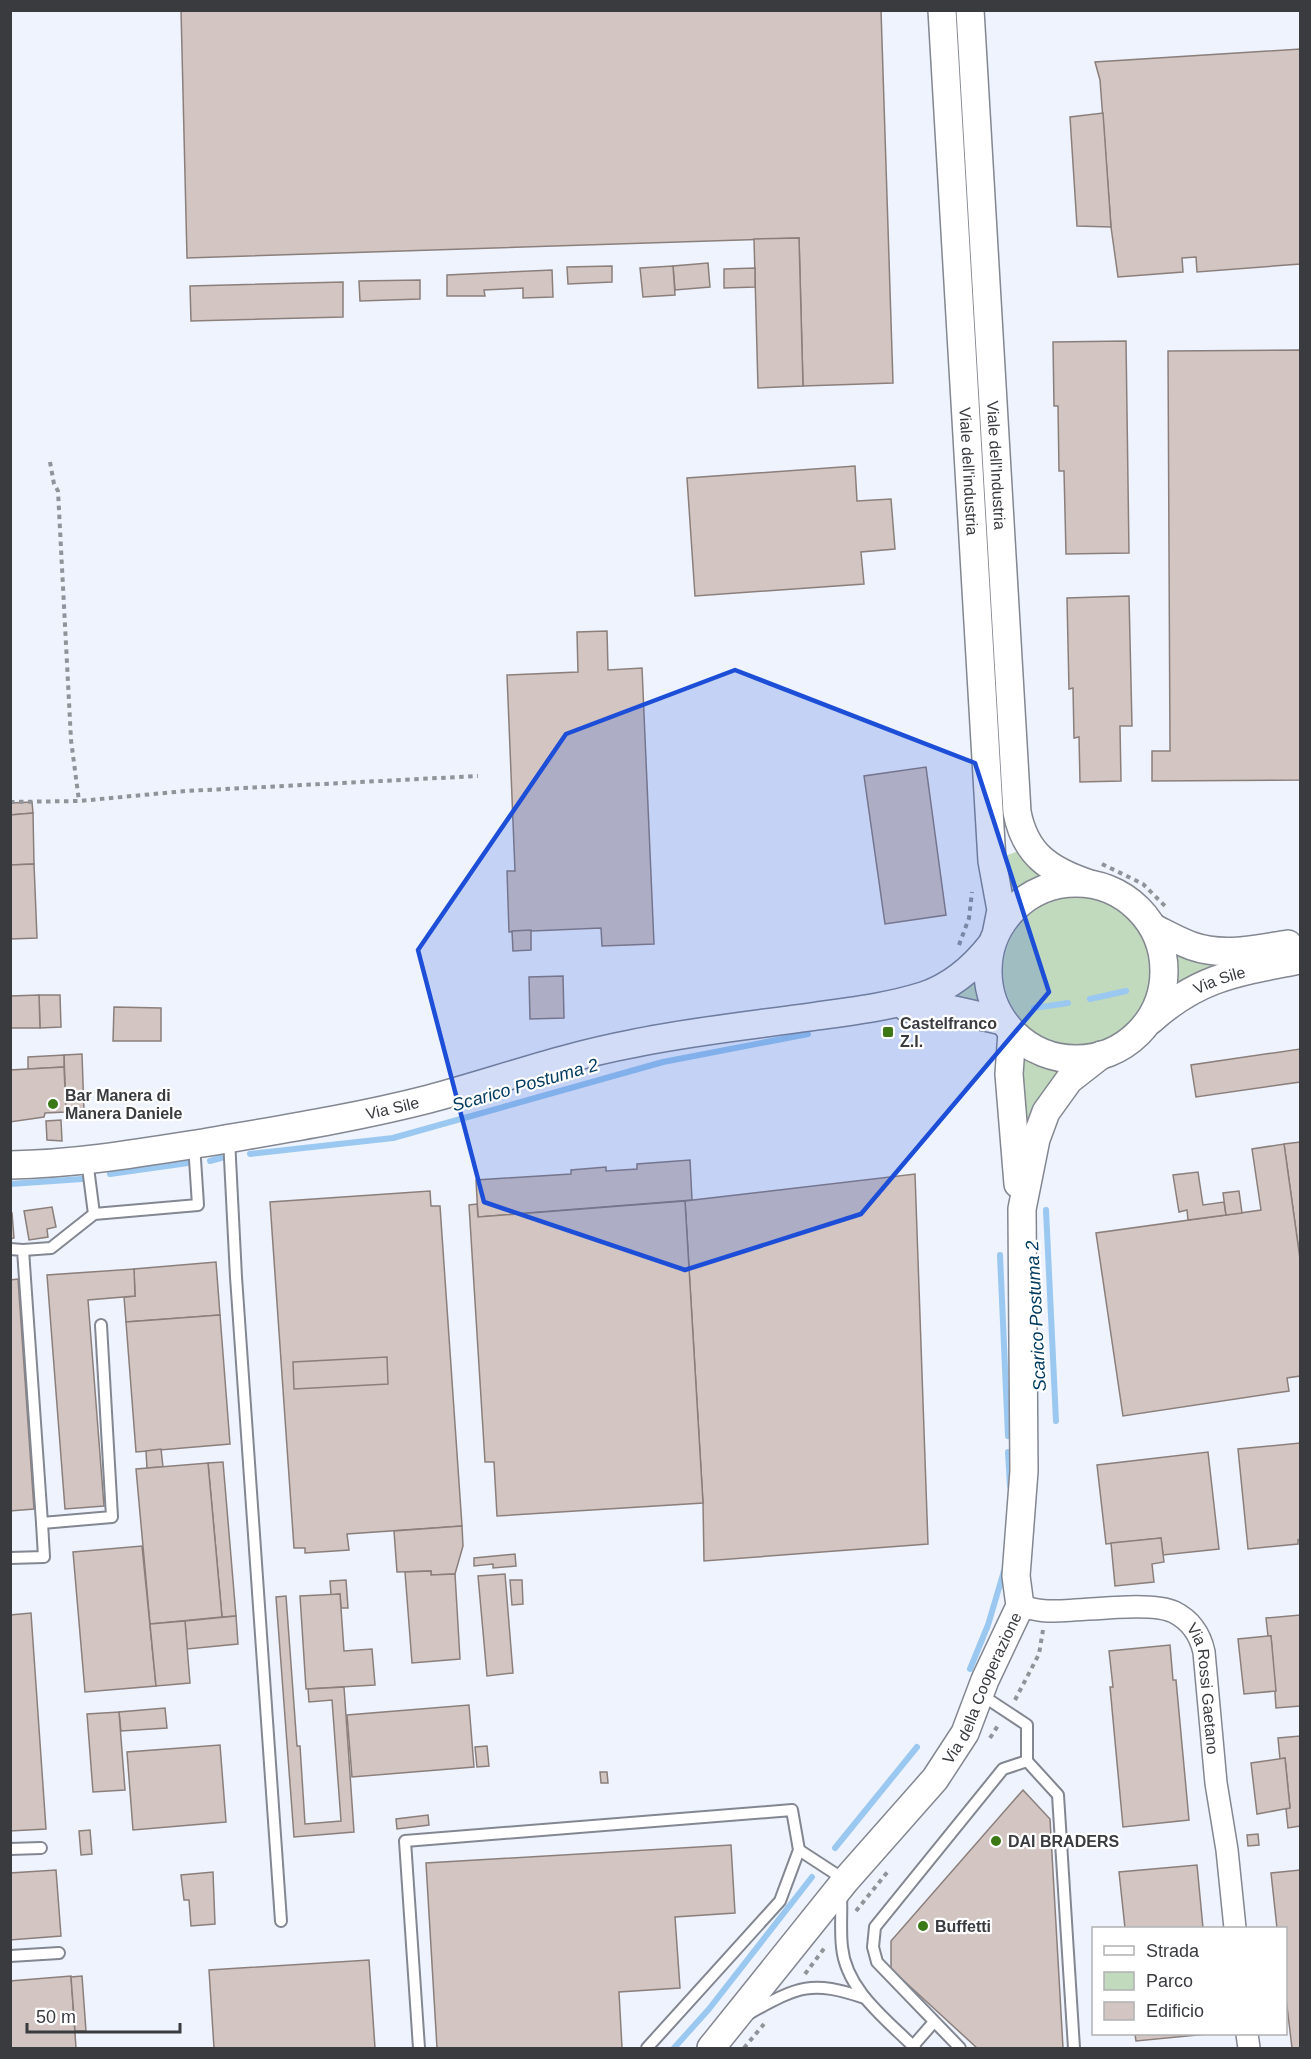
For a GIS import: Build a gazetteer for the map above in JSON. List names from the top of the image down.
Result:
{
  "streets": {
    "street": [
      "Viale dell'Industria",
      "Viale dell'industria",
      "Via Sile",
      "Via della Cooperazione",
      "Via Rossi Gaetano"
    ]
  },
  "crossings": [
    ["Viale dell'Industria", "Viale dell'industria"],
    ["Viale dell'Industria", "Via Sile"],
    ["Viale dell'Industria", "Via della Cooperazione"],
    ["Viale dell'industria", "Via Sile"],
    ["Viale dell'industria", "Via della Cooperazione"],
    ["Via Sile", "Via della Cooperazione"],
    ["Via della Cooperazione", "Via Rossi Gaetano"]
  ],
  "water": ["Scarico Postuma 2"],
  "places": {
    "transit": ["Castelfranco Z.I."],
    "other": ["Bar Manera di Manera Daniele", "DAI BRADERS", "Buffetti"]
  },
  "legend": ["Strada", "Parco", "Edificio"],
  "scale_bar": "50 m"
}
